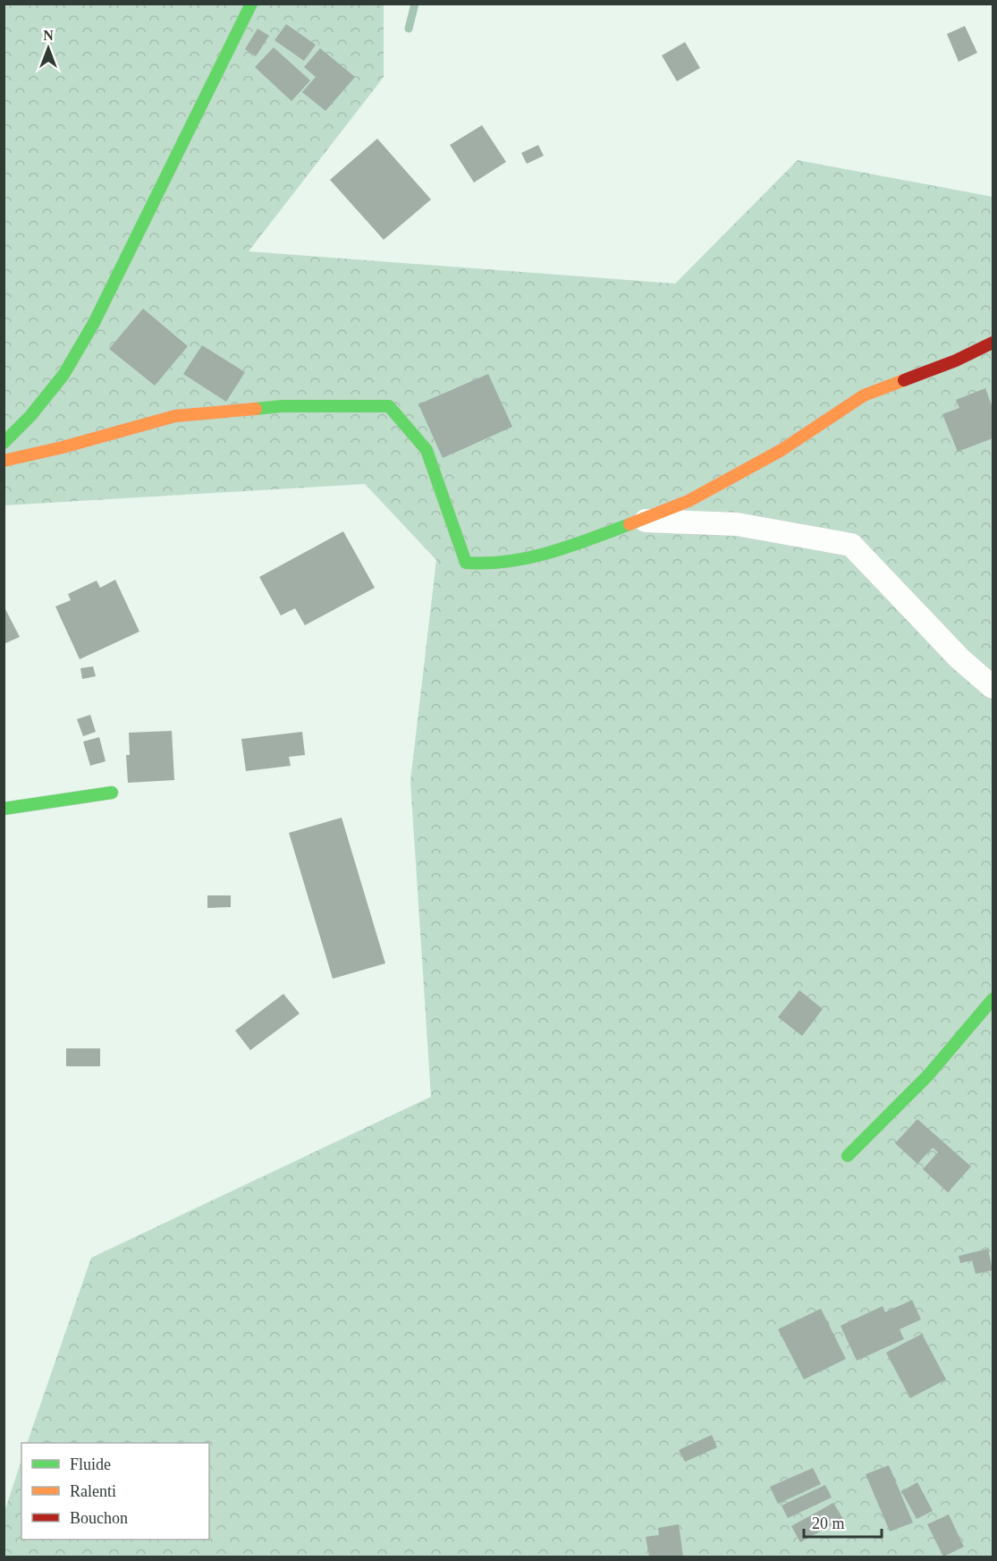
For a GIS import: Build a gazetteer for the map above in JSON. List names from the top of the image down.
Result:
{
  "legend": ["Fluide", "Ralenti", "Bouchon"],
  "scale_bar": "20 m",
  "north": "top"
}
